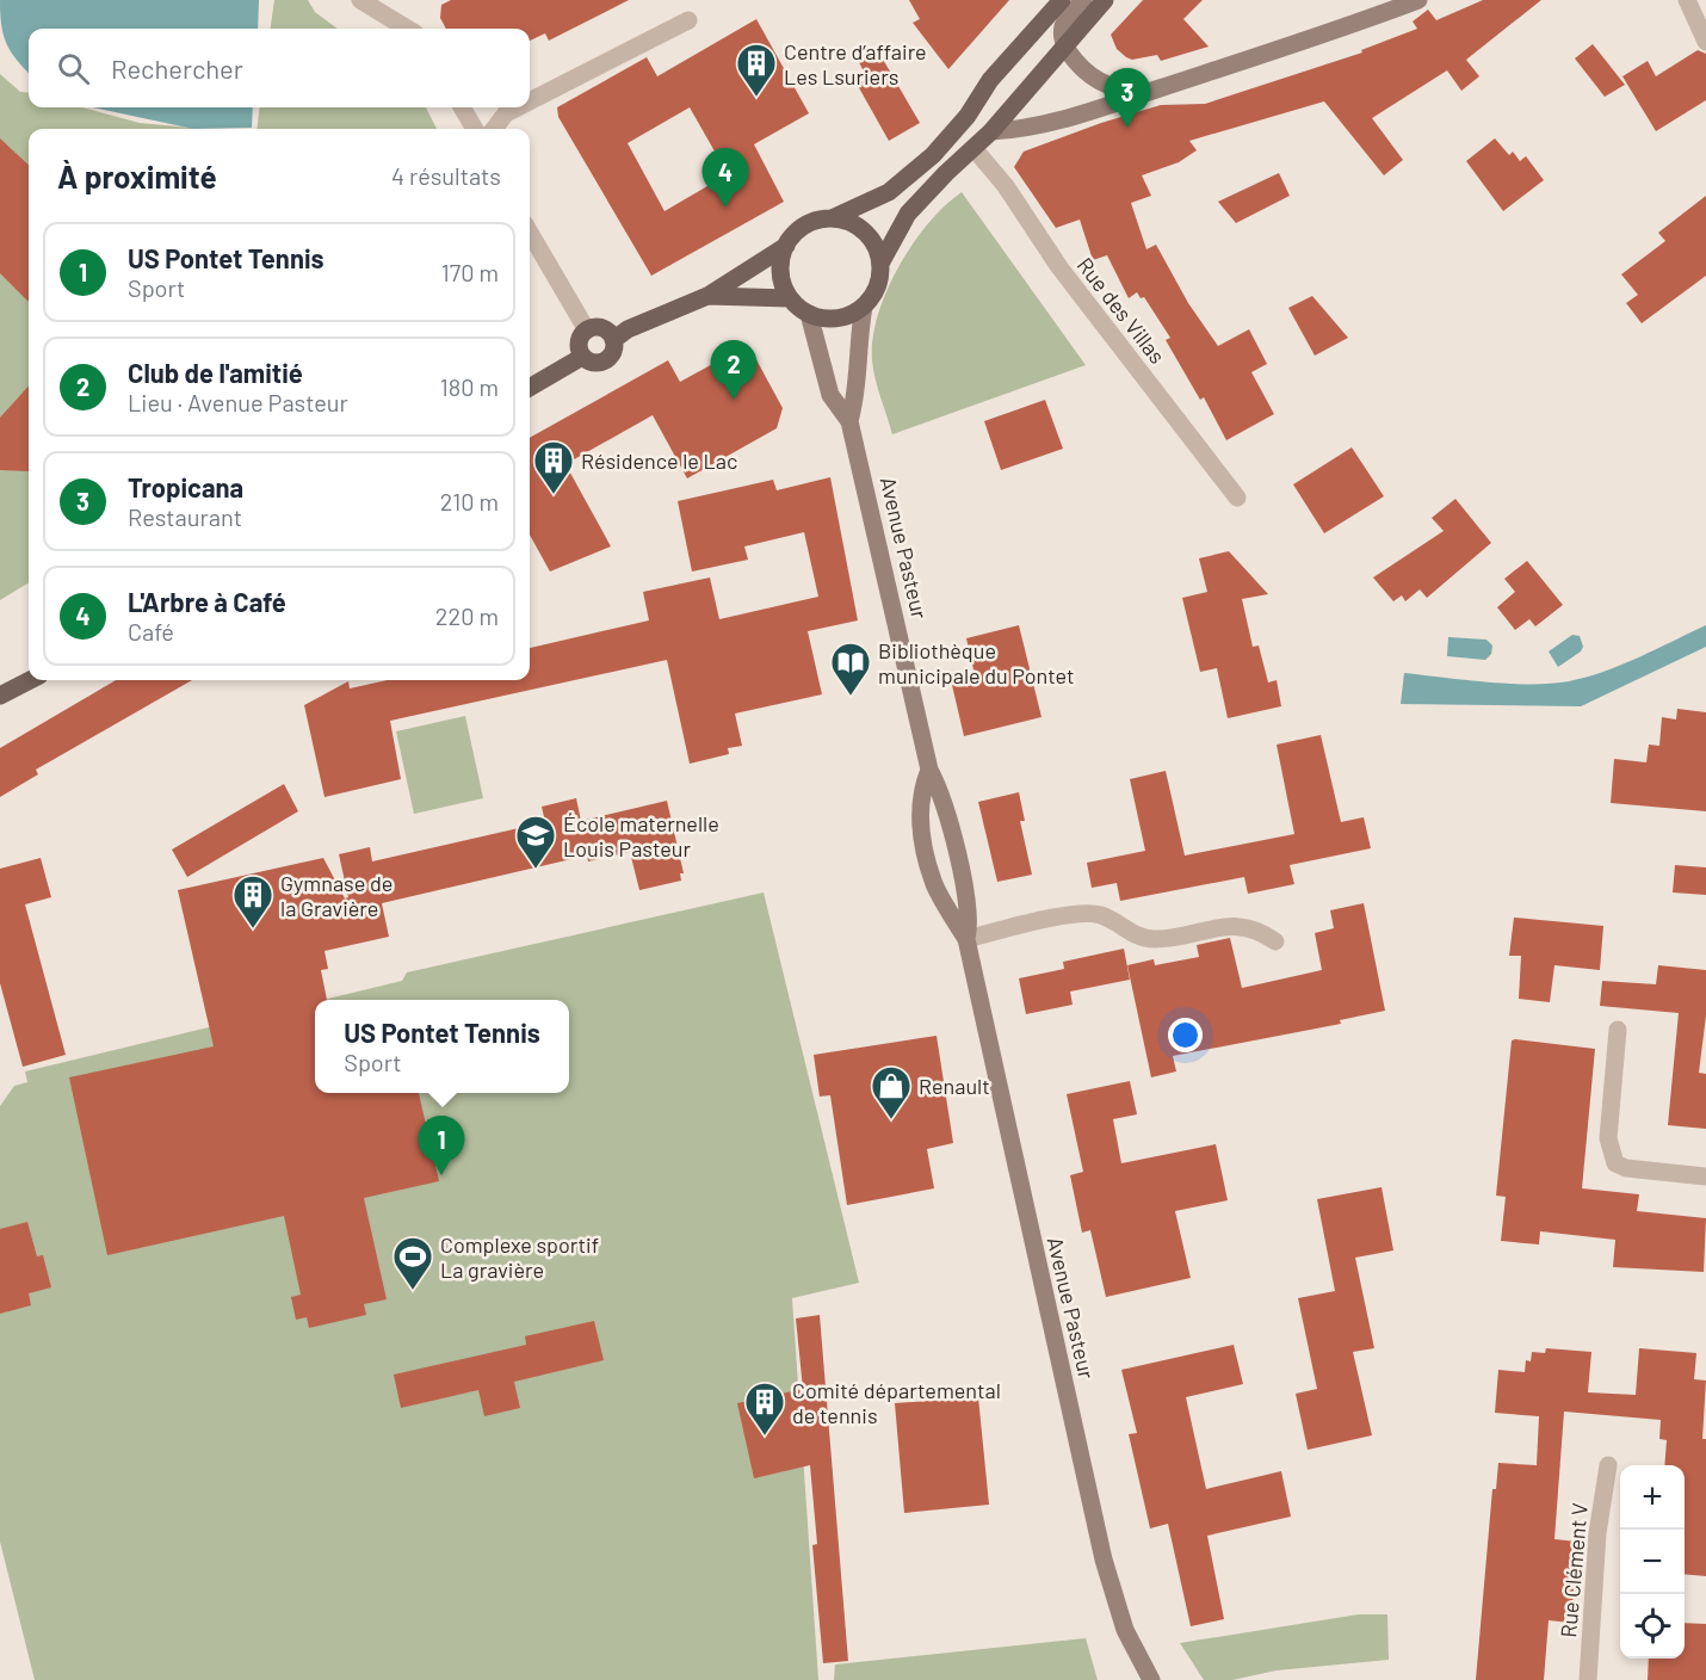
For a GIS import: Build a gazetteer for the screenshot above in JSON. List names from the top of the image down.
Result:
{
  "streets": {
    "main road": ["Avenue Pasteur"],
    "street": ["Rue des Villas", "Rue Clément V"]
  },
  "places": {
    "building": [
      "Centre d’affaire Les Lsuriers",
      "Résidence le Lac",
      "Gymnase de la Gravière",
      "Comité départemental de tennis"
    ],
    "library": ["Bibliothèque municipale du Pontet"],
    "school or university": ["École maternelle Louis Pasteur"],
    "shop": ["Renault"],
    "sports": ["Complexe sportif La gravière"]
  },
  "page": {
    "search": "Rechercher",
    "pins": [
      "3",
      "4",
      "2",
      "1"
    ],
    "heading": ["À proximité", "4 résultats"],
    "list": [
      {
        "mark": "1",
        "name": "US Pontet Tennis",
        "note": "Sport",
        "value": "170 m"
      },
      {
        "mark": "2",
        "name": "Club de l'amitié",
        "note": "Lieu · Avenue Pasteur",
        "value": "180 m"
      },
      {
        "mark": "3",
        "name": "Tropicana",
        "note": "Restaurant",
        "value": "210 m"
      },
      {
        "mark": "4",
        "name": "L'Arbre à Café",
        "note": "Café",
        "value": "220 m"
      }
    ],
    "popup": ["US Pontet Tennis", "Sport"],
    "map_buttons": ["+", "−"]
  }
}
